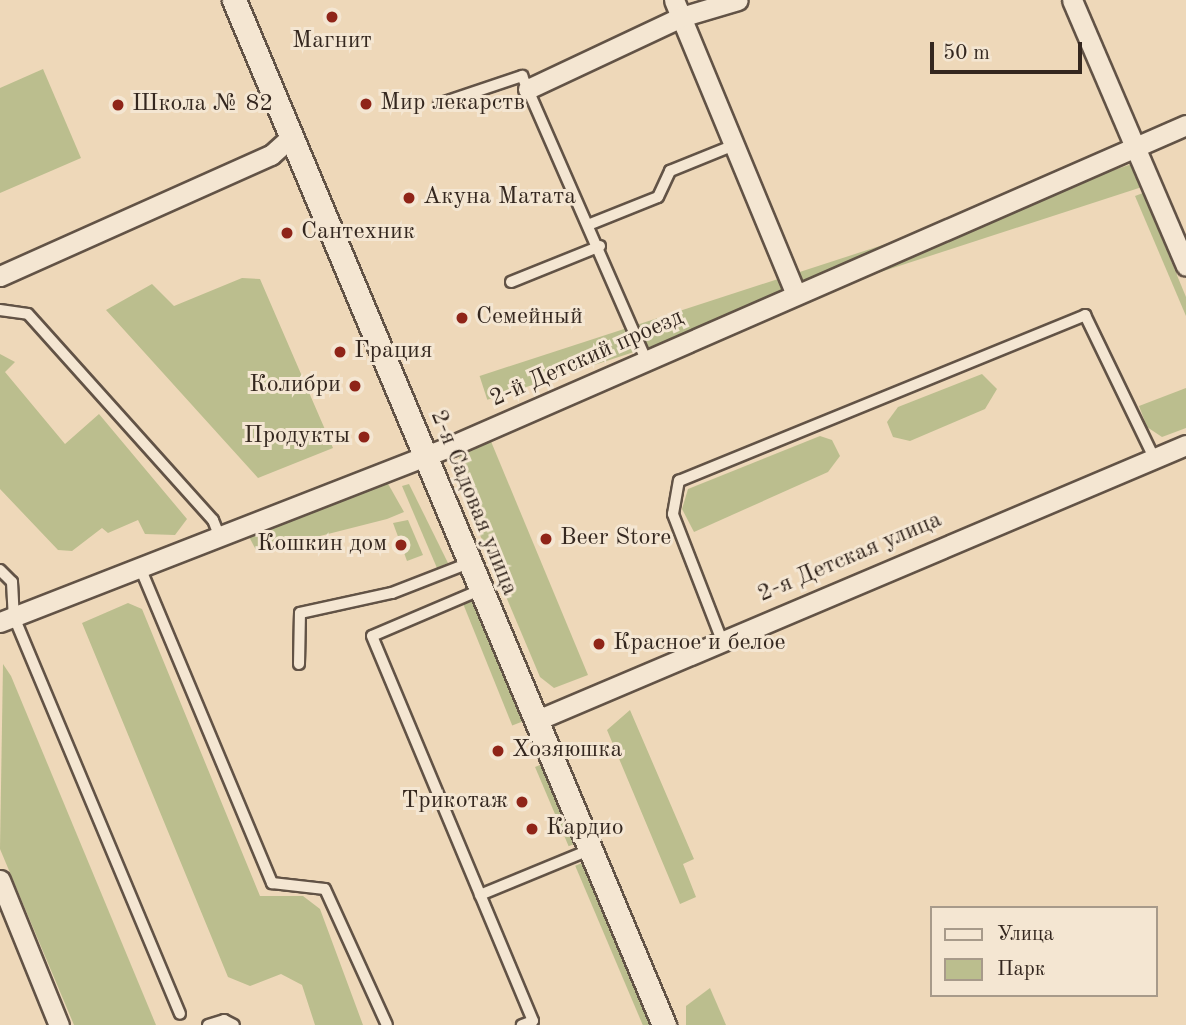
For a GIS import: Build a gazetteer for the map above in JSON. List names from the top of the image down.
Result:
{
  "streets": {
    "street": ["2-й Детский проезд", "2-я Садовая улица", "2-я Детская улица"]
  },
  "crossings": [
    ["2-й Детский проезд", "2-я Садовая улица"],
    ["2-я Садовая улица", "2-я Детская улица"]
  ],
  "places": [
    "Магнит",
    "Мир лекарств",
    "Школа № 82",
    "Акуна Матата",
    "Сантехник",
    "Семейный",
    "Грация",
    "Колибри",
    "Продукты",
    "Beer Store",
    "Кошкин дом",
    "Красное и белое",
    "Хозяюшка",
    "Трикотаж",
    "Кардио"
  ],
  "legend": ["Улица", "Парк"],
  "scale_bar": "50 m"
}
